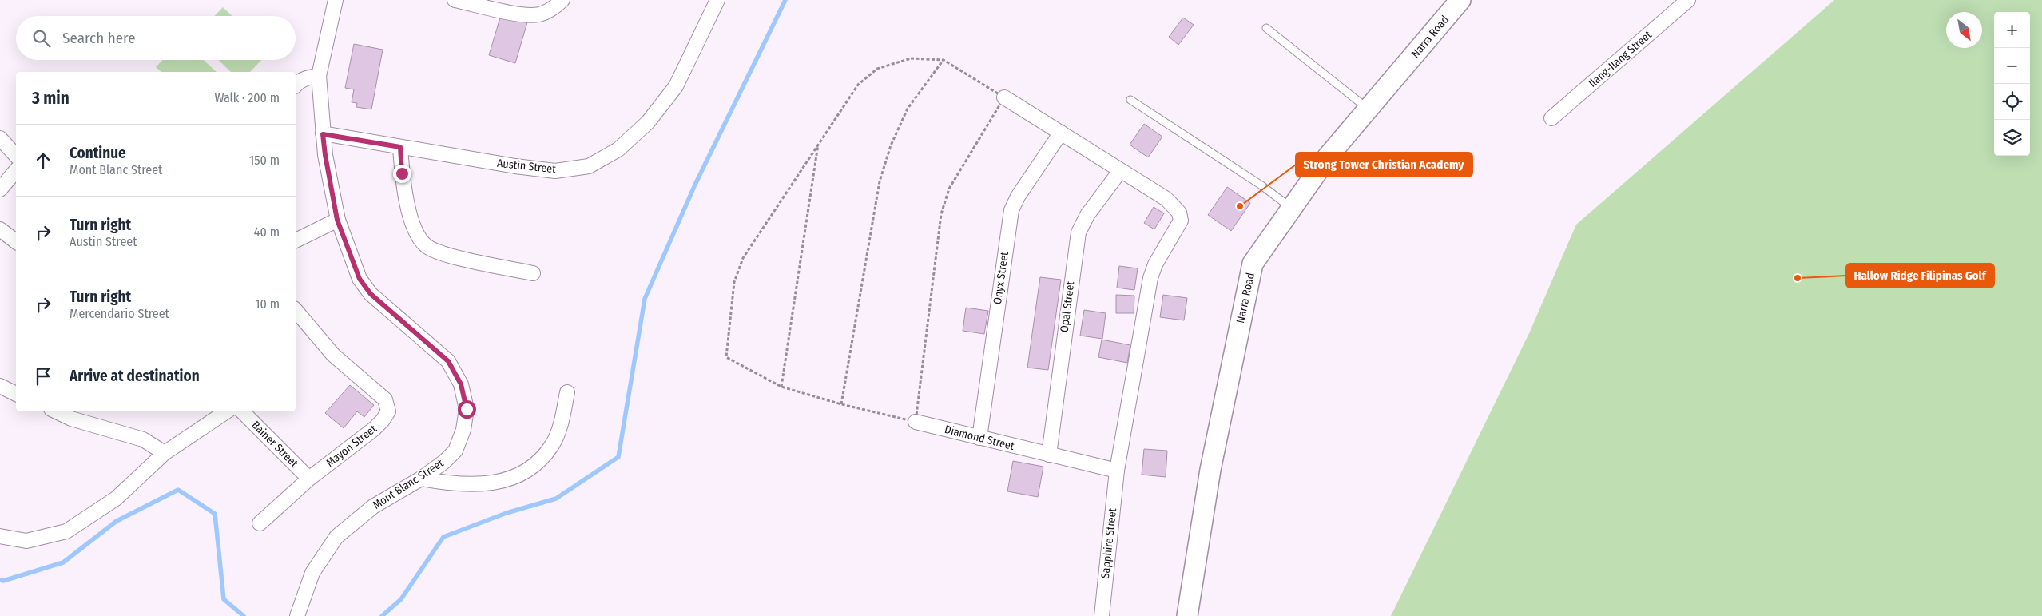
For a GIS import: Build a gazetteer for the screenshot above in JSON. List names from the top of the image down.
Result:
{
  "streets": {
    "street": [
      "Narra Road",
      "Ilang-Ilang Street",
      "Austin Street",
      "Onyx Street",
      "Opal Street",
      "Diamond Street",
      "Bainer Street",
      "Mayon Street",
      "Mont Blanc Street",
      "Sapphire Street"
    ]
  },
  "crossings": [
    ["Austin Street", "Mont Blanc Street"],
    ["Onyx Street", "Diamond Street"],
    ["Opal Street", "Diamond Street"],
    ["Opal Street", "Sapphire Street"],
    ["Diamond Street", "Sapphire Street"],
    ["Bainer Street", "Mayon Street"]
  ],
  "places": ["Strong Tower Christian Academy", "Hallow Ridge Filipinas Golf"],
  "north": "bottom right",
  "page": {
    "map_buttons": ["+", "−"],
    "search": "Search here",
    "heading": ["3 min", "Walk · 200 m"],
    "list": [
      ["Continue", "Mont Blanc Street", "150 m"],
      ["Turn right", "Austin Street", "40 m"],
      ["Turn right", "Mercendario Street", "10 m"],
      "Arrive at destination"
    ]
  }
}
